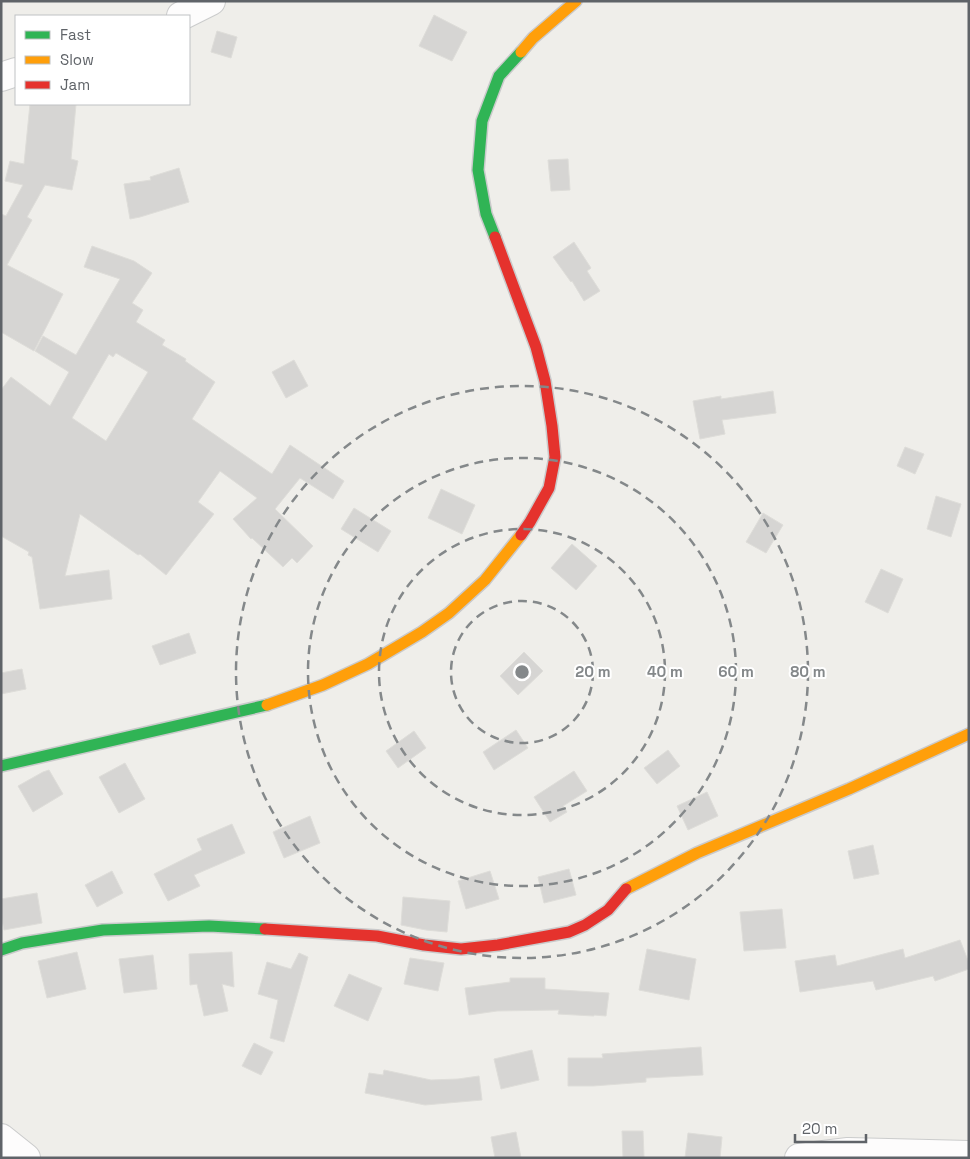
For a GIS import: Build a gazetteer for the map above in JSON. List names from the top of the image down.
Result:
{
  "legend": ["Fast", "Slow", "Jam"],
  "scale_bar": "20 m",
  "rings": [
    "20 m",
    "40 m",
    "60 m",
    "80 m"
  ]
}
